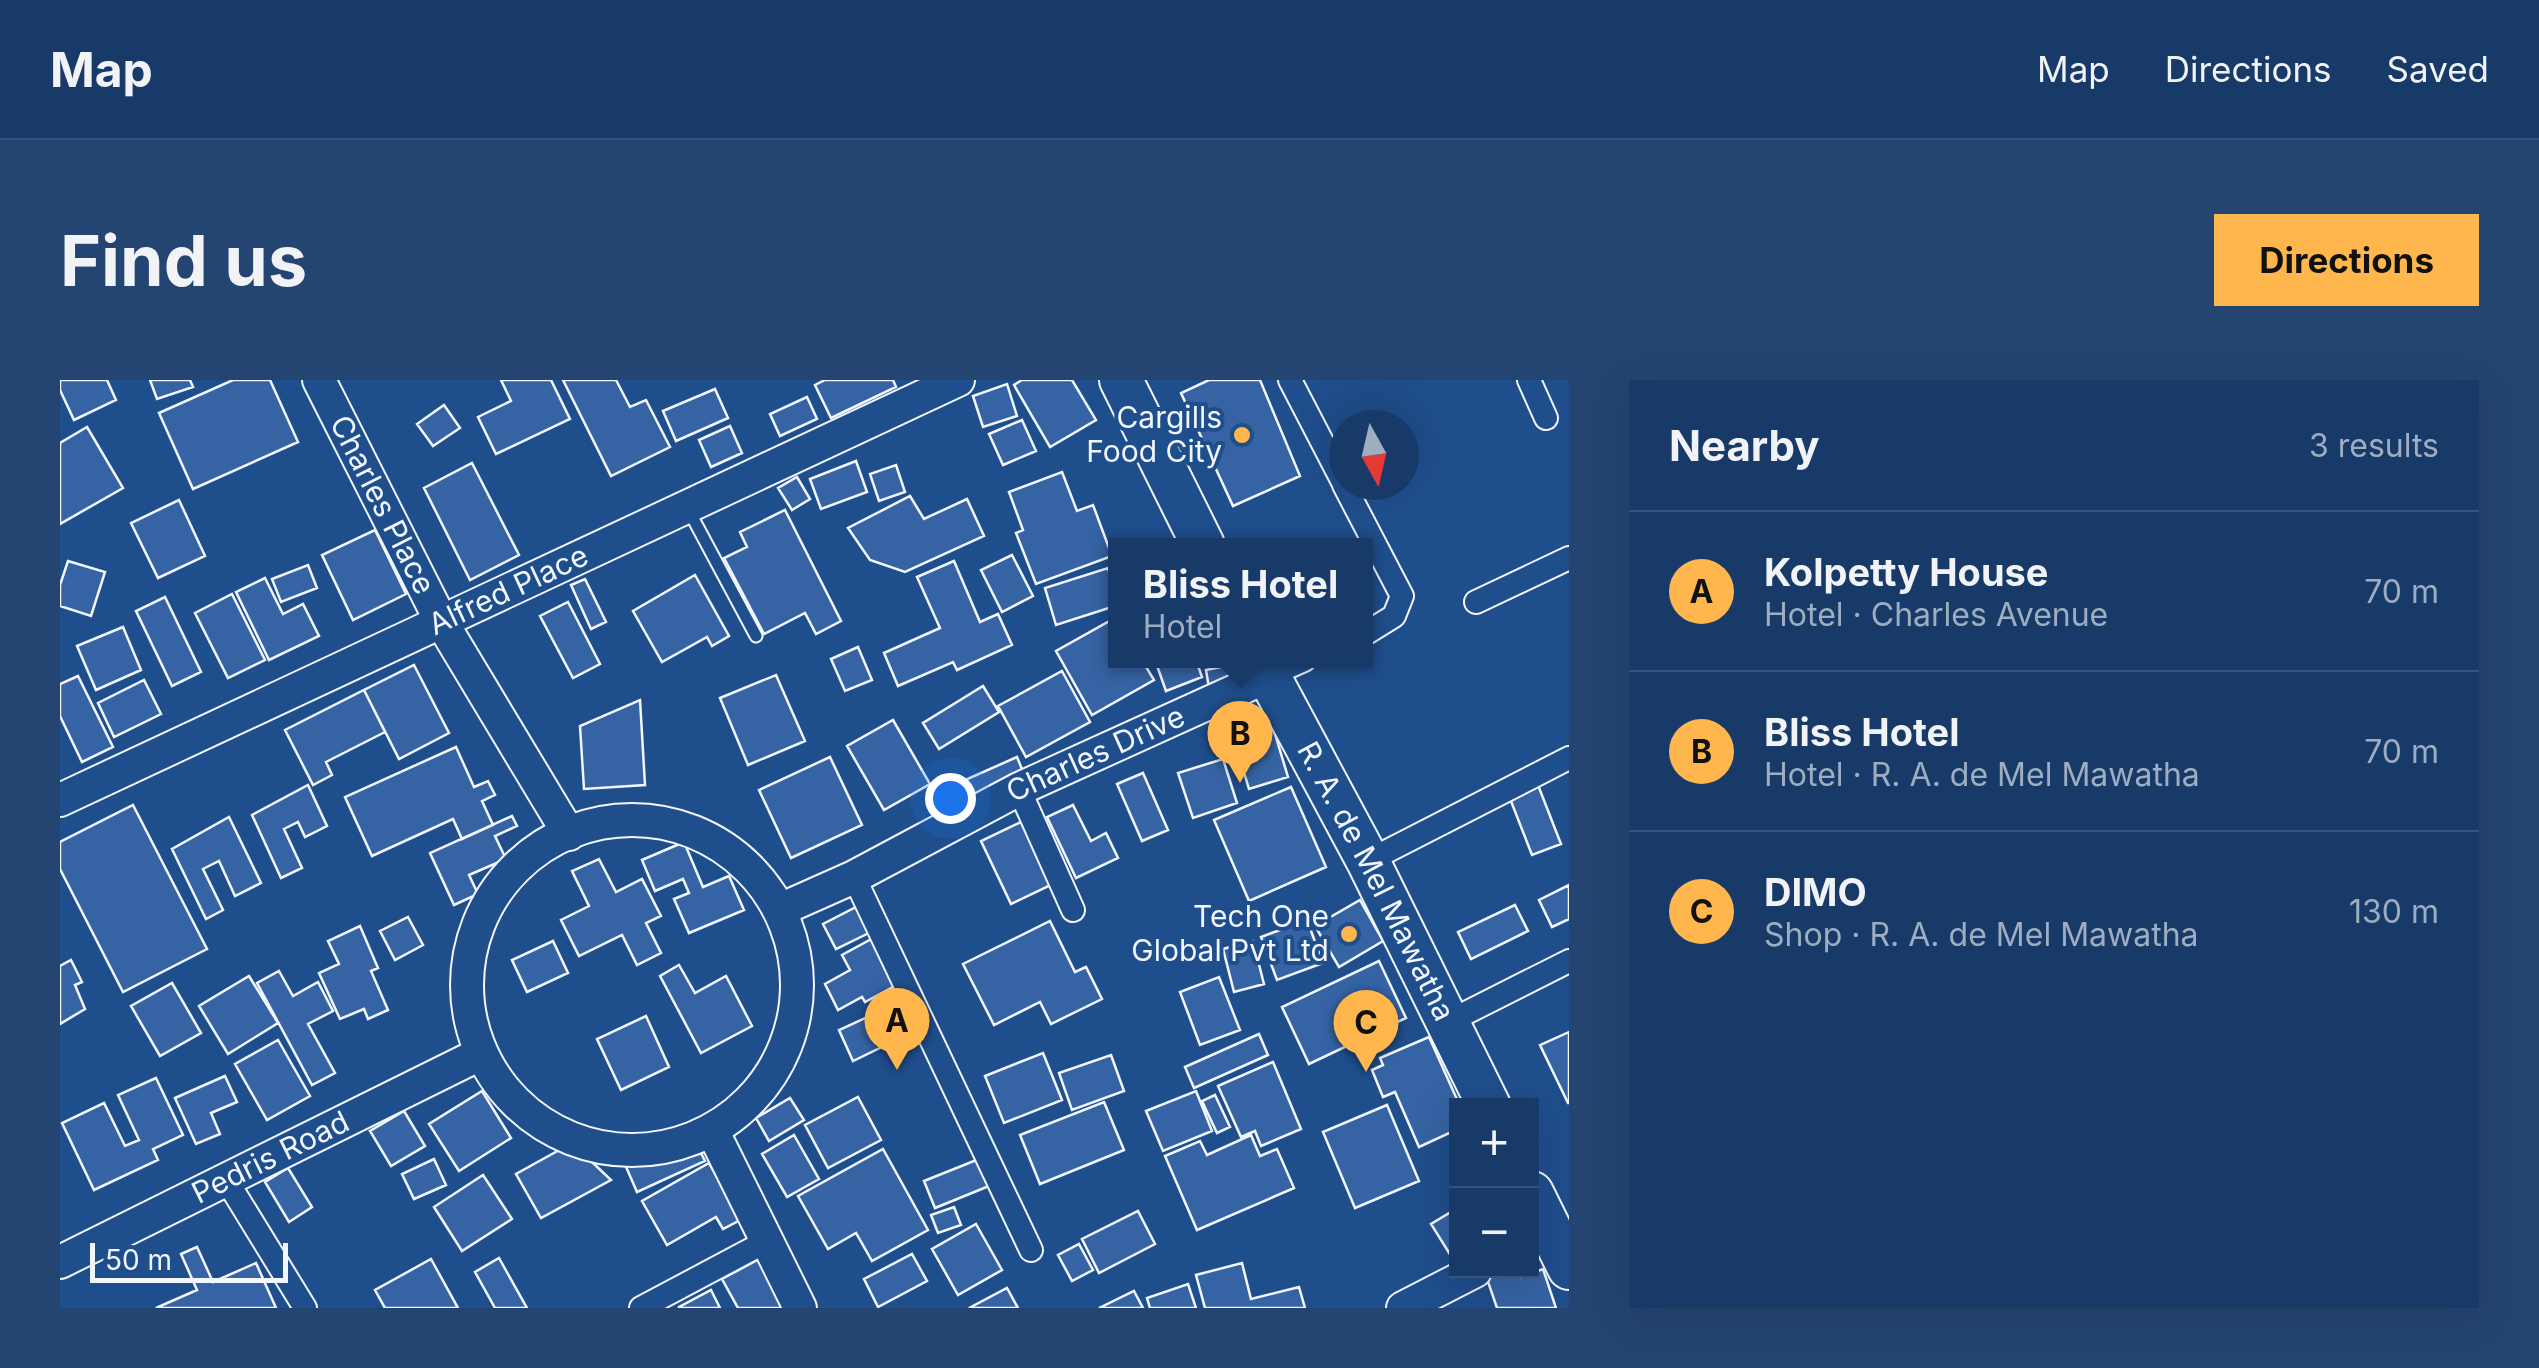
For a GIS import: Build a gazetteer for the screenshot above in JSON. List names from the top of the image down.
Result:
{
  "streets": {
    "highway": ["R. A. de Mel Mawatha"],
    "street": [
      "Charles Place",
      "Alfred Place",
      "Charles Drive",
      "Pedris Road"
    ]
  },
  "crossings": [
    ["Charles Place", "Alfred Place"],
    ["Charles Place", "Charles Drive"],
    ["Charles Place", "Pedris Road"],
    ["Charles Drive", "Pedris Road"]
  ],
  "places": ["Cargills Food City", "Tech One Global Pvt Ltd"],
  "scale_bar": "50 m",
  "north": "bottom",
  "page": {
    "header": "Map",
    "nav": ["Map", "Directions", "Saved"],
    "buttons": "Directions",
    "title": "Find us",
    "heading": ["Nearby", "3 results"],
    "list": [
      {
        "mark": "A",
        "name": "Kolpetty House",
        "note": "Hotel · Charles Avenue",
        "value": "70 m"
      },
      {
        "mark": "B",
        "name": "Bliss Hotel",
        "note": "Hotel · R. A. de Mel Mawatha",
        "value": "70 m"
      },
      {
        "mark": "C",
        "name": "DIMO",
        "note": "Shop · R. A. de Mel Mawatha",
        "value": "130 m"
      }
    ],
    "popup": ["Bliss Hotel", "Hotel"],
    "pins": ["B", "A", "C"],
    "map_buttons": ["+", "−"],
    "scale": "50 m"
  }
}
